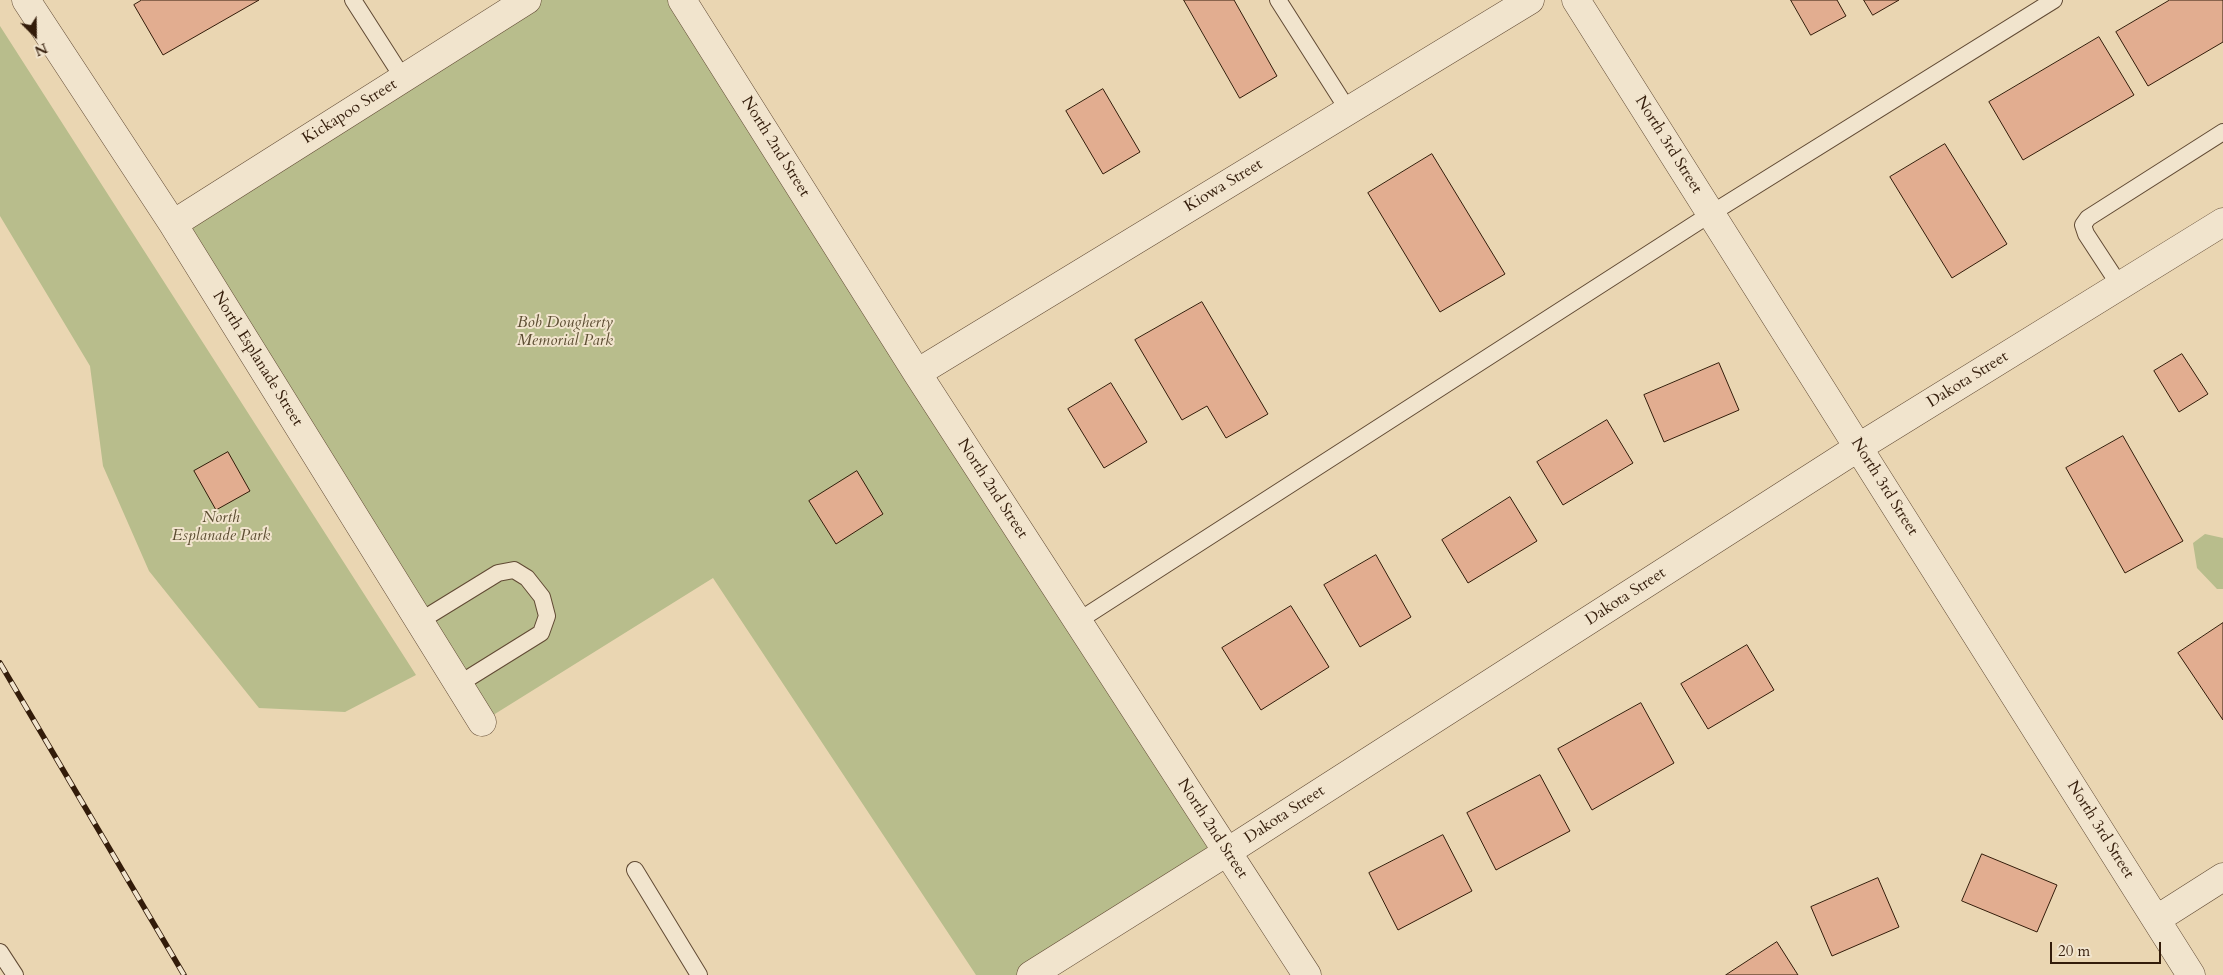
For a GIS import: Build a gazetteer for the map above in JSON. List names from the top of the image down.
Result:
{
  "streets": {
    "street": [
      "Kickapoo Street",
      "North 3rd Street",
      "North 2nd Street",
      "Kiowa Street",
      "North Esplanade Street",
      "Dakota Street"
    ]
  },
  "crossings": [
    ["Kickapoo Street", "North Esplanade Street"],
    ["North 3rd Street", "Dakota Street"],
    ["North 2nd Street", "Kiowa Street"],
    ["North 2nd Street", "Dakota Street"]
  ],
  "parks": ["Bob Dougherty Memorial Park", "North Esplanade Park"],
  "scale_bar": "20 m",
  "north": "bottom right"
}
